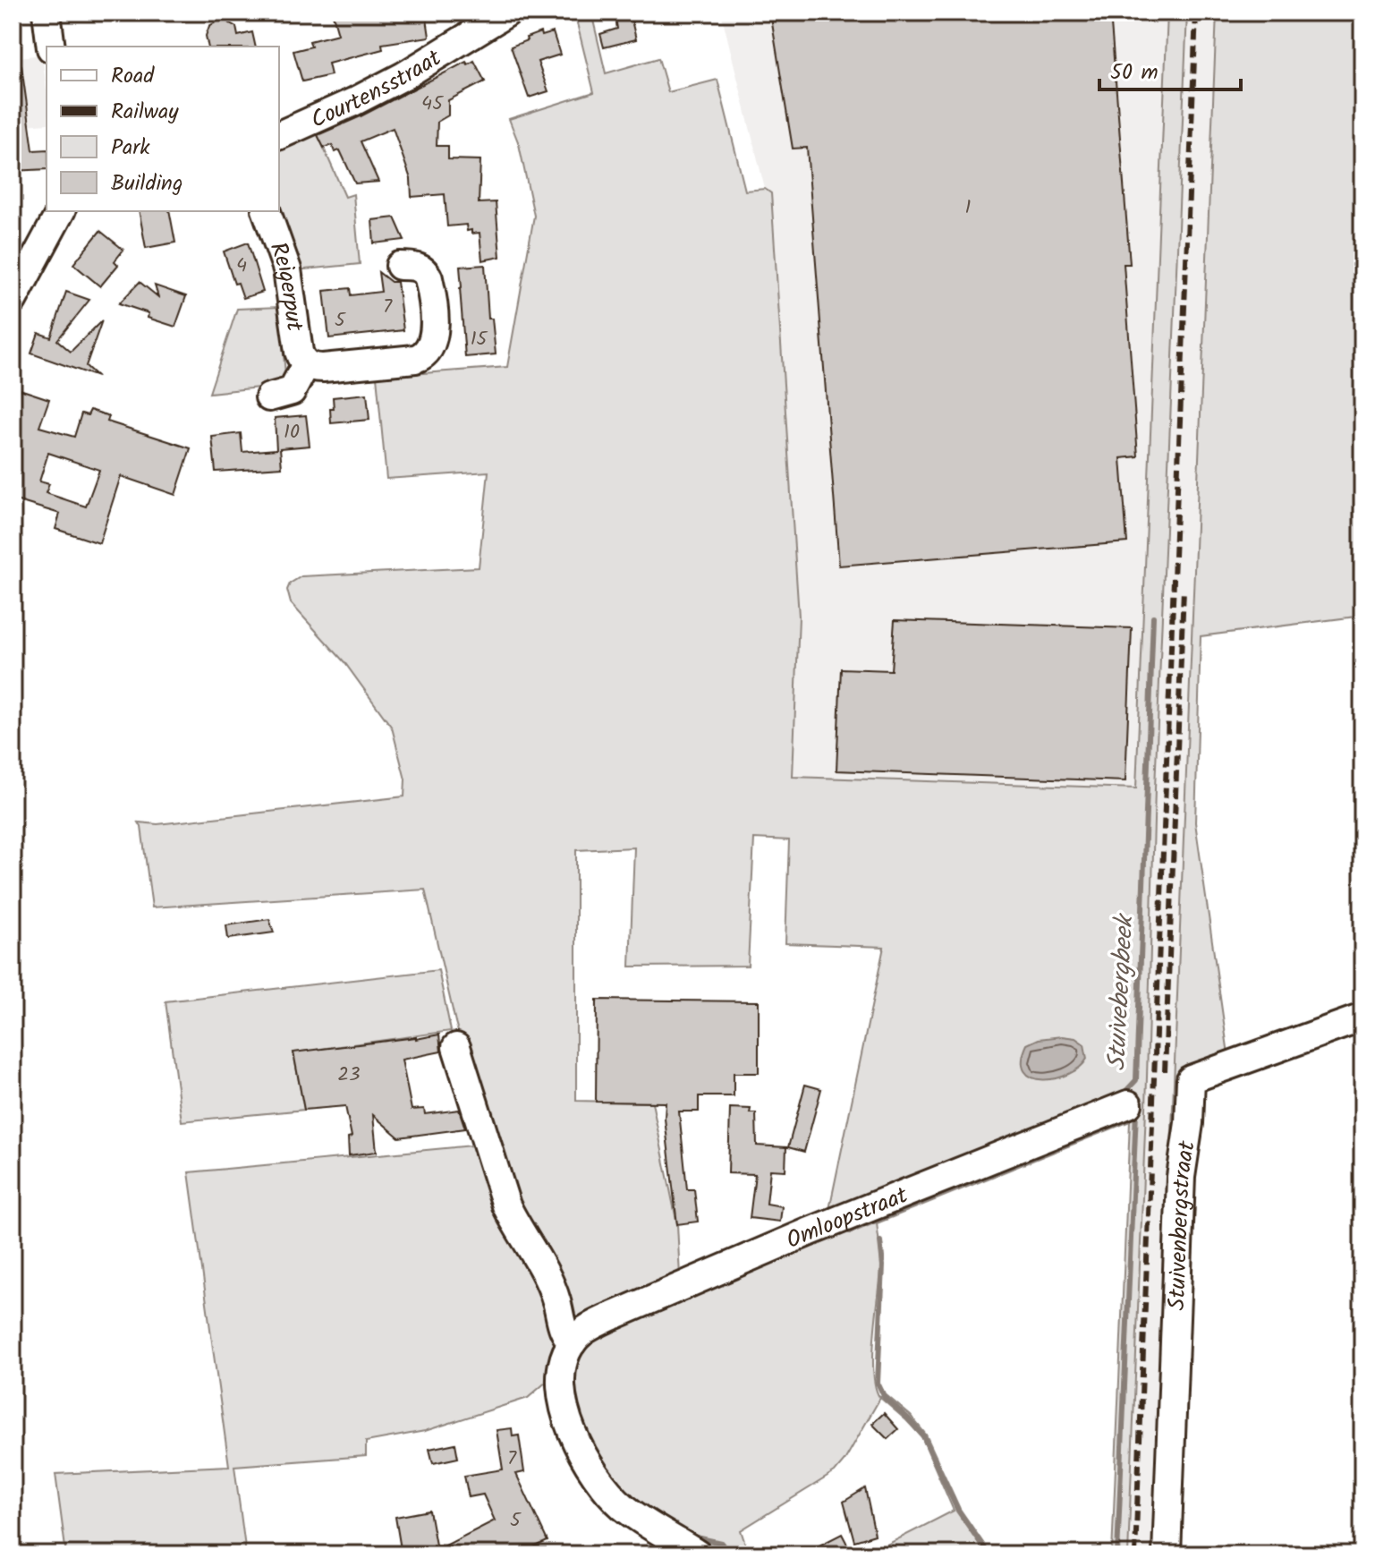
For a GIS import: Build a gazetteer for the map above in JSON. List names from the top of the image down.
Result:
{
  "streets": {
    "street": [
      "Courtensstraat",
      "Reigerput",
      "Omloopstraat",
      "Stuivenbergstraat"
    ]
  },
  "water": ["Stuivebergbeek"],
  "house_numbers": [
    "45",
    "1",
    "4",
    "7",
    "5",
    "15",
    "10",
    "23",
    "7",
    "5"
  ],
  "legend": [
    "Road",
    "Railway",
    "Park",
    "Building"
  ],
  "scale_bar": "50 m"
}
